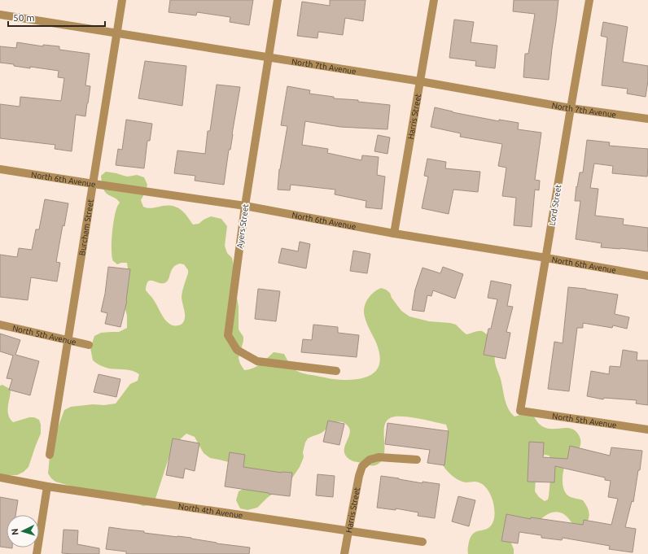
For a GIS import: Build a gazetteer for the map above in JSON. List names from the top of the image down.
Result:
{
  "streets": {
    "street": [
      "North 7th Avenue",
      "Harris Street",
      "North 6th Avenue",
      "Lord Street",
      "Ayers Street",
      "Burcham Street",
      "North 5th Avenue",
      "North 4th Avenue"
    ]
  },
  "crossings": [
    ["North 7th Avenue", "Harris Street"],
    ["North 7th Avenue", "Lord Street"],
    ["North 7th Avenue", "Ayers Street"],
    ["North 7th Avenue", "Burcham Street"],
    ["Harris Street", "North 6th Avenue"],
    ["Harris Street", "North 4th Avenue"],
    ["North 6th Avenue", "Lord Street"],
    ["North 6th Avenue", "Ayers Street"],
    ["North 6th Avenue", "Burcham Street"],
    ["Lord Street", "North 5th Avenue"],
    ["Burcham Street", "North 5th Avenue"]
  ],
  "scale_bar": "50 m",
  "north": "left"
}
